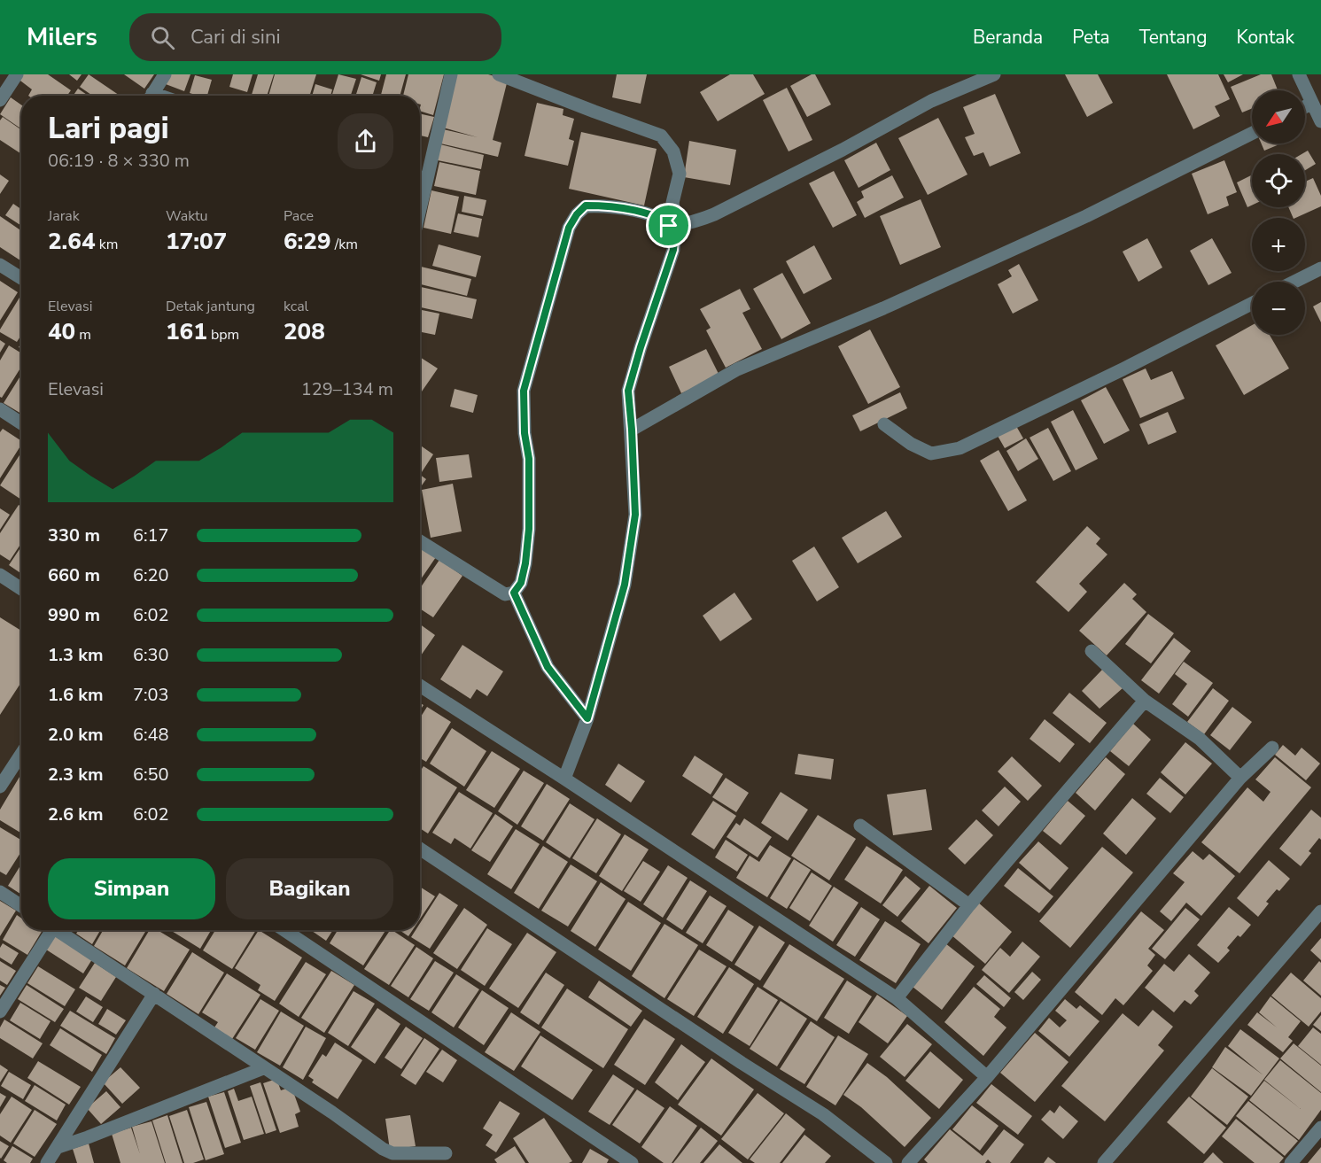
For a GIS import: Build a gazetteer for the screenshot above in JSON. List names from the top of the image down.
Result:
{
  "north": "bottom left",
  "page": {
    "header": "Milers",
    "search": "Cari di sini",
    "nav": [
      "Beranda",
      "Peta",
      "Tentang",
      "Kontak"
    ],
    "map_buttons": ["+", "−"],
    "heading": ["Lari pagi", "06:19 · 8 × 330 m"],
    "stats": [
      ["Jarak", "2.64 km"],
      ["Waktu", "17:07"],
      ["Pace", "6:29 /km"],
      ["Elevasi", "40 m"],
      ["Detak jantung", "161 bpm"],
      ["kcal", "208"]
    ],
    "chart": ["Elevasi", "129–134 m"],
    "list": [
      {
        "name": "330 m",
        "note": "6:17"
      },
      {
        "name": "660 m",
        "note": "6:20"
      },
      {
        "name": "990 m",
        "note": "6:02"
      },
      {
        "name": "1.3 km",
        "note": "6:30"
      },
      {
        "name": "1.6 km",
        "note": "7:03"
      },
      {
        "name": "2.0 km",
        "note": "6:48"
      },
      {
        "name": "2.3 km",
        "note": "6:50"
      },
      {
        "name": "2.6 km",
        "note": "6:02"
      }
    ],
    "buttons": ["Simpan", "Bagikan"]
  }
}
